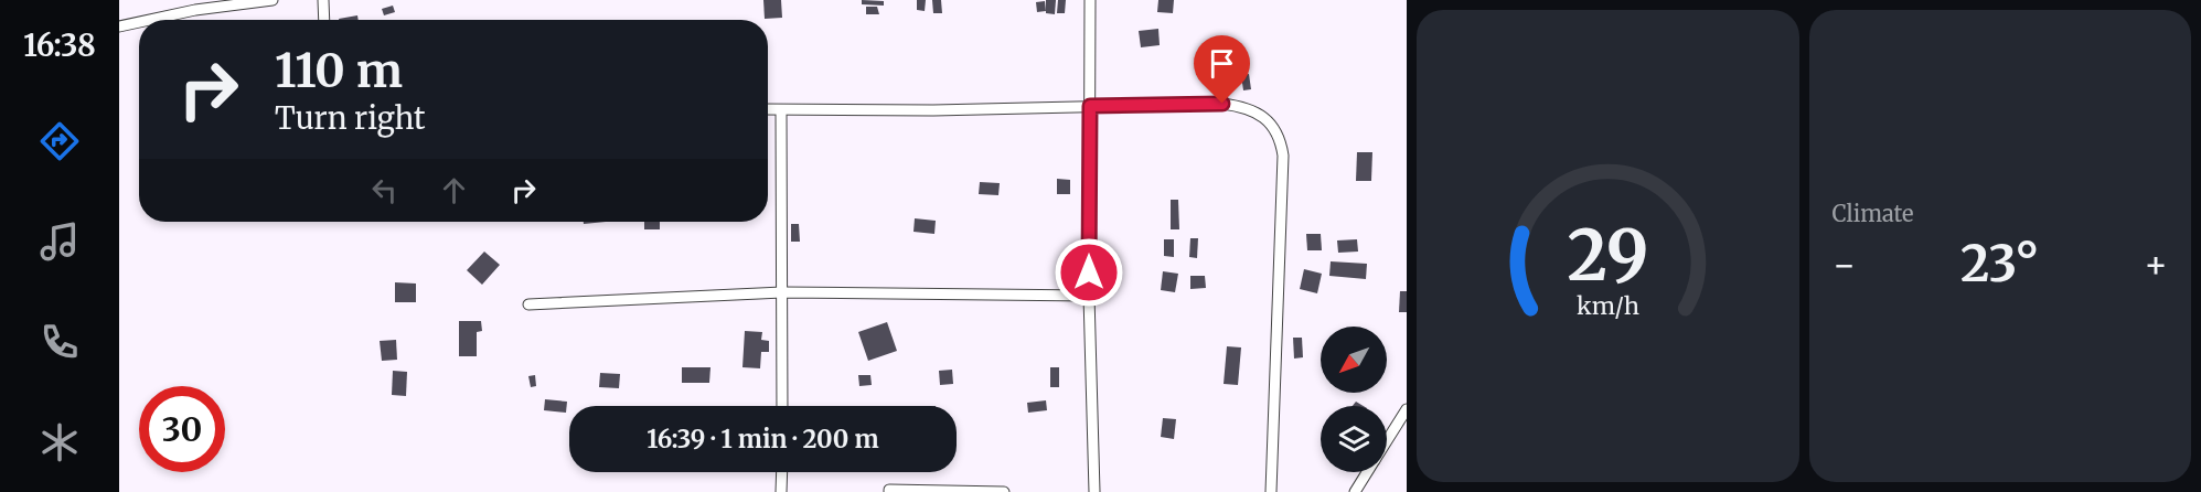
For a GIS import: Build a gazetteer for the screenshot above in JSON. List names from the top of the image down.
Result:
{
  "north": "bottom left",
  "page": {
    "tabs": "16:38",
    "tile": "Climate",
    "turn": ["110 m", "Turn right"],
    "heat": ["−", "23°", "+"],
    "limit": "30",
    "trip": "16:39 · 1 min · 200 m",
    "gauge": ["29", "km/h"]
  }
}
